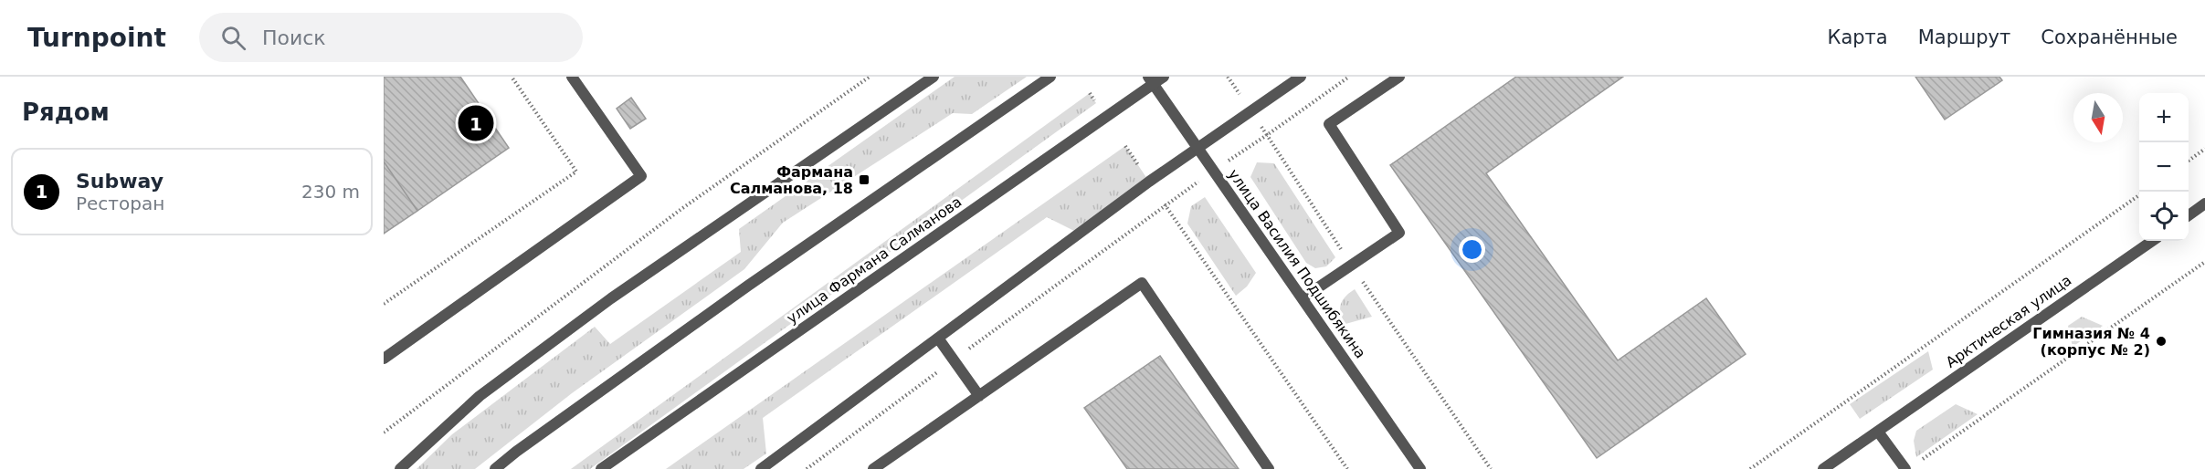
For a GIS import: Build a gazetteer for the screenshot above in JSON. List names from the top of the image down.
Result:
{
  "streets": {
    "street": ["улица Фармана Салманова", "улица Василия Подшибякина", "Арктическая улица"]
  },
  "crossings": [
    ["улица Фармана Салманова", "улица Василия Подшибякина"]
  ],
  "places": {
    "transit": ["Фармана Салманова, 18"],
    "other": ["Гимназия № 4 (корпус № 2)"]
  },
  "north": "bottom",
  "page": {
    "header": "Turnpoint",
    "search": "Поиск",
    "nav": ["Карта", "Маршрут", "Сохранённые"],
    "heading": "Рядом",
    "map_buttons": ["+", "−"],
    "pins": "1",
    "list": [
      {
        "mark": "1",
        "name": "Subway",
        "note": "Ресторан",
        "value": "230 m"
      }
    ]
  }
}
